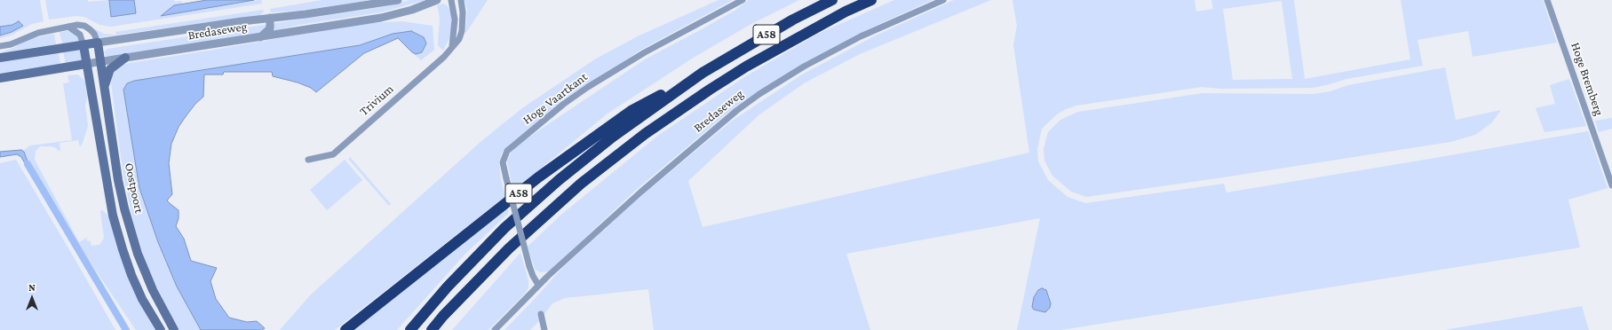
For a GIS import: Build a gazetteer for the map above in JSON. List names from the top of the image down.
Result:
{
  "streets": {
    "highway": ["A58"],
    "main road": ["Bredaseweg", "Oostpoort"],
    "street": ["Hoge Bremberg", "Hoge Vaartkant", "Trivium"]
  },
  "crossings": [
    ["Bredaseweg", "Hoge Vaartkant"],
    ["Bredaseweg", "Oostpoort"]
  ],
  "north": "top"
}
